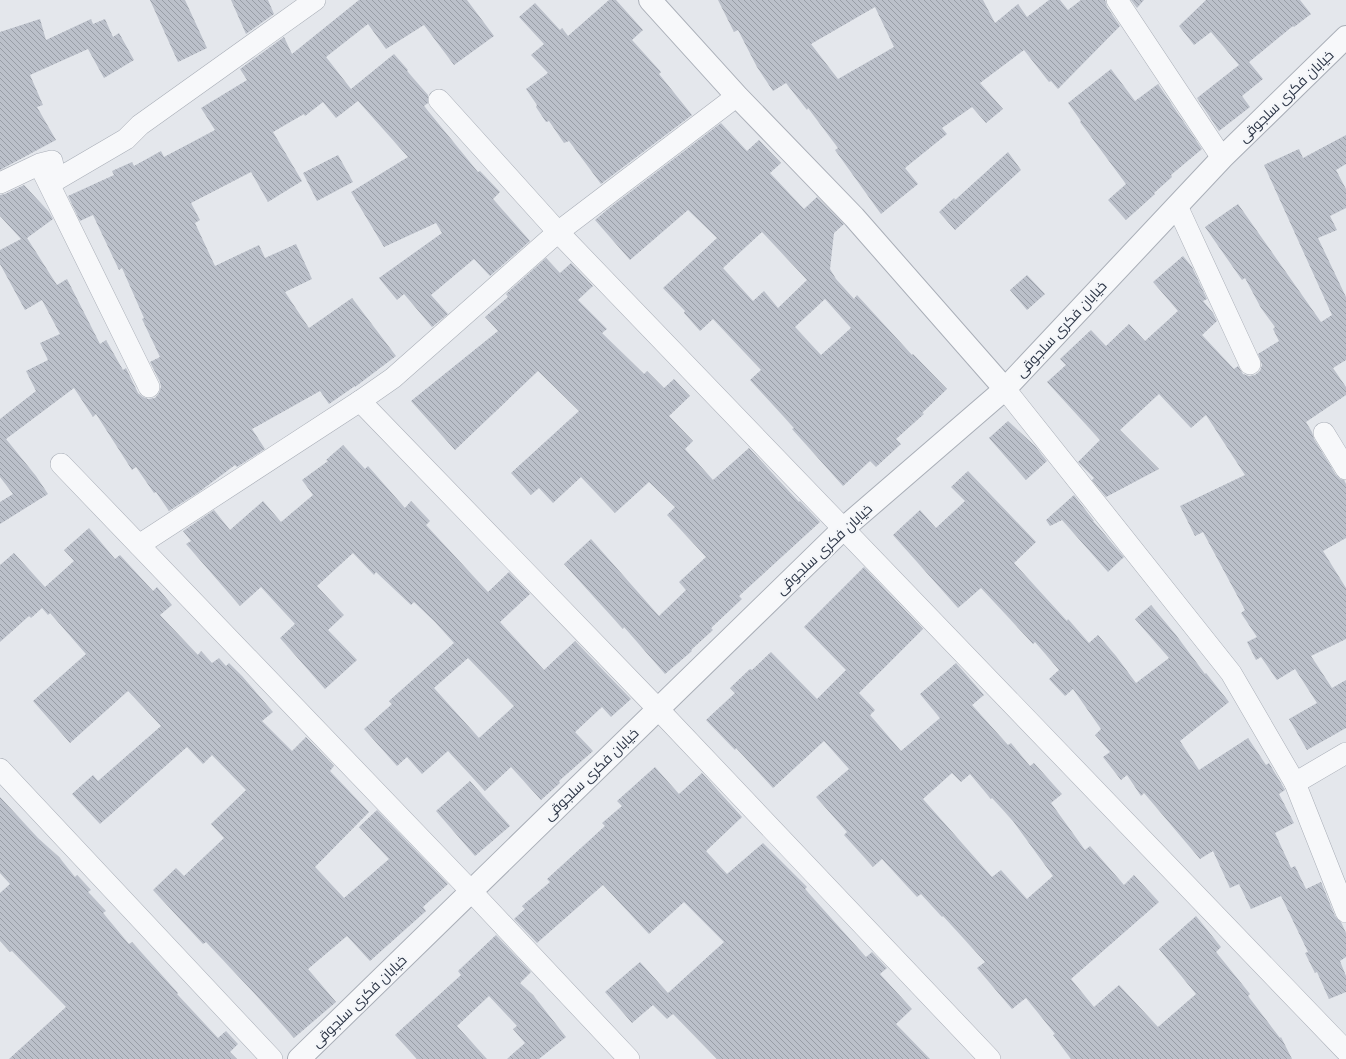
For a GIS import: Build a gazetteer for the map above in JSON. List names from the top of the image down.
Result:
{
  "streets": {
    "street": ["خیابان فکری سلجوقی"]
  }
}
